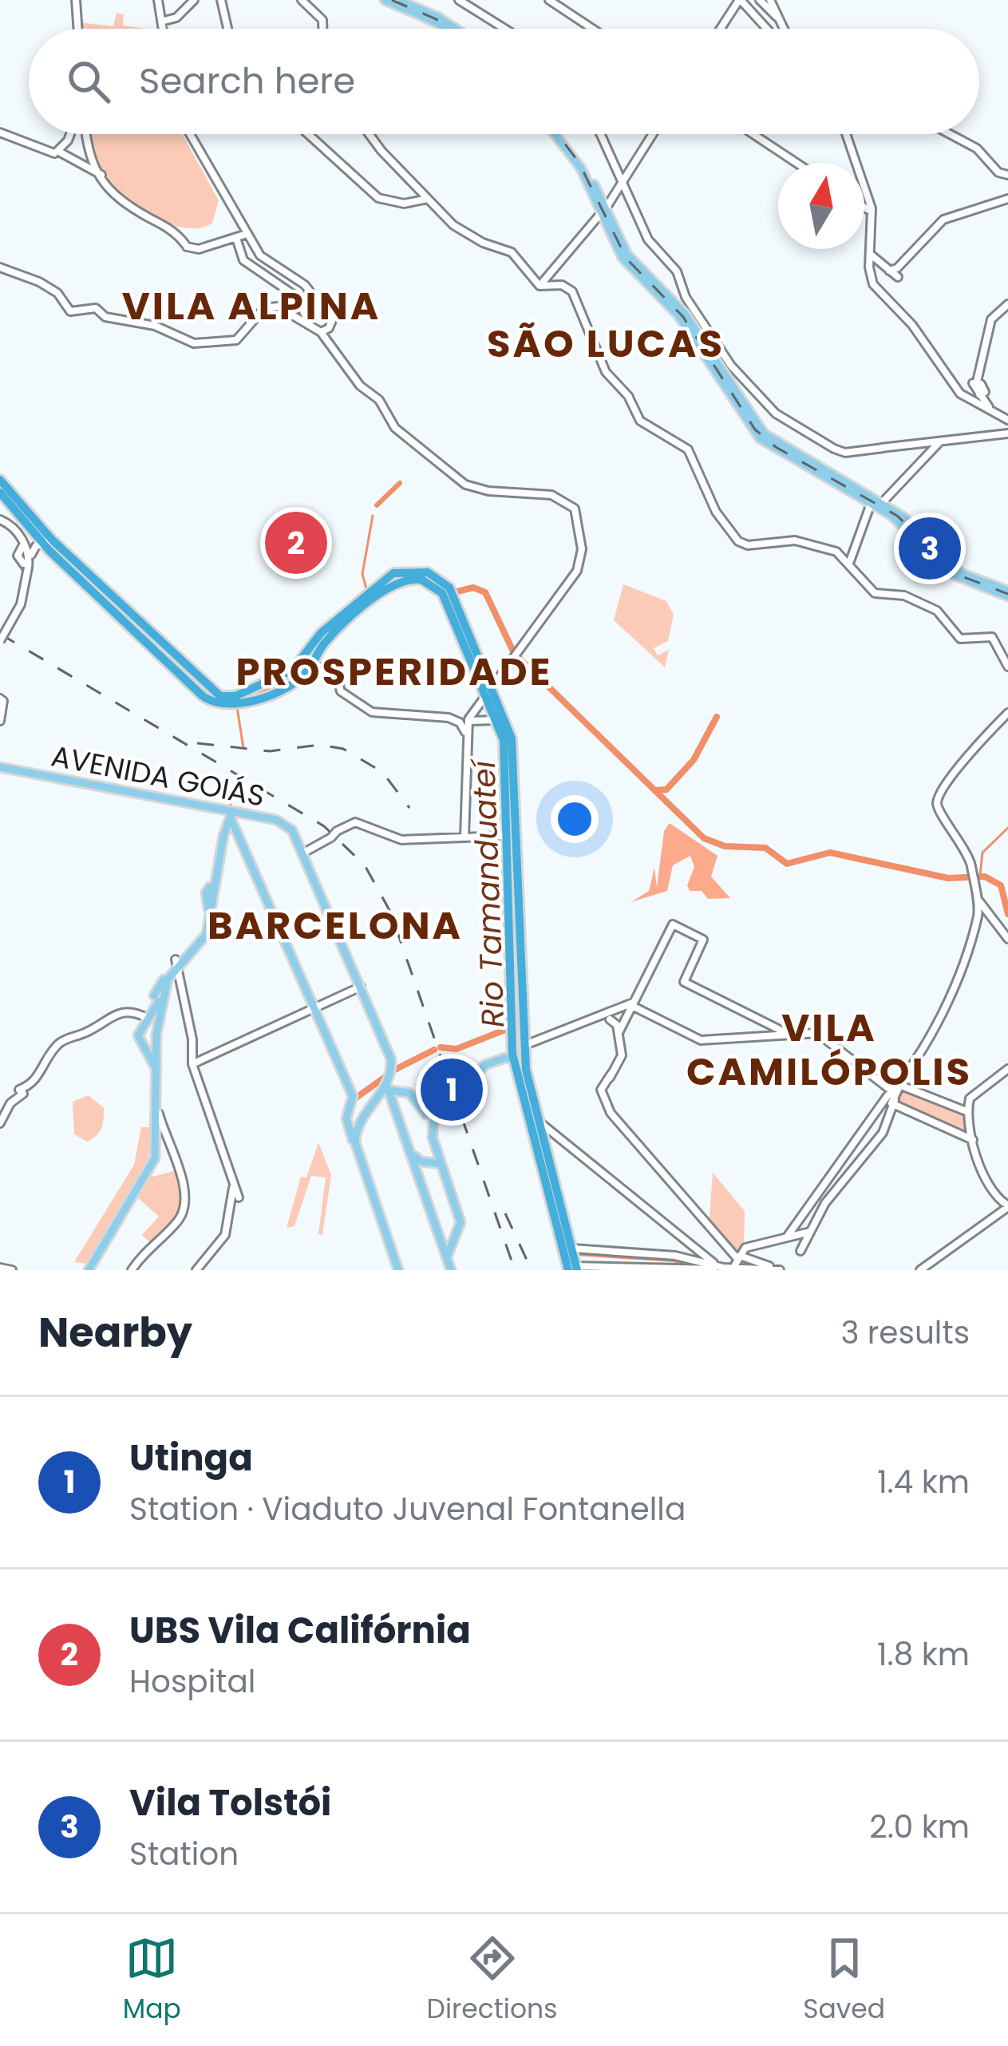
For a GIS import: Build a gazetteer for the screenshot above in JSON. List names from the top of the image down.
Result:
{
  "streets": {
    "main road": ["AVENIDA GOIÁS"]
  },
  "districts": [
    "VILA ALPINA",
    "SÃO LUCAS",
    "PROSPERIDADE",
    "BARCELONA",
    "VILA CAMILÓPOLIS"
  ],
  "water": ["Rio Tamanduateí"],
  "north": "top",
  "page": {
    "search": "Search here",
    "pins": ["2", "3", "1"],
    "heading": ["Nearby", "3 results"],
    "list": [
      {
        "mark": "1",
        "name": "Utinga",
        "note": "Station · Viaduto Juvenal Fontanella",
        "value": "1.4 km"
      },
      {
        "mark": "2",
        "name": "UBS Vila Califórnia",
        "note": "Hospital",
        "value": "1.8 km"
      },
      {
        "mark": "3",
        "name": "Vila Tolstói",
        "note": "Station",
        "value": "2.0 km"
      }
    ],
    "nav": ["Map", "Directions", "Saved"]
  }
}
